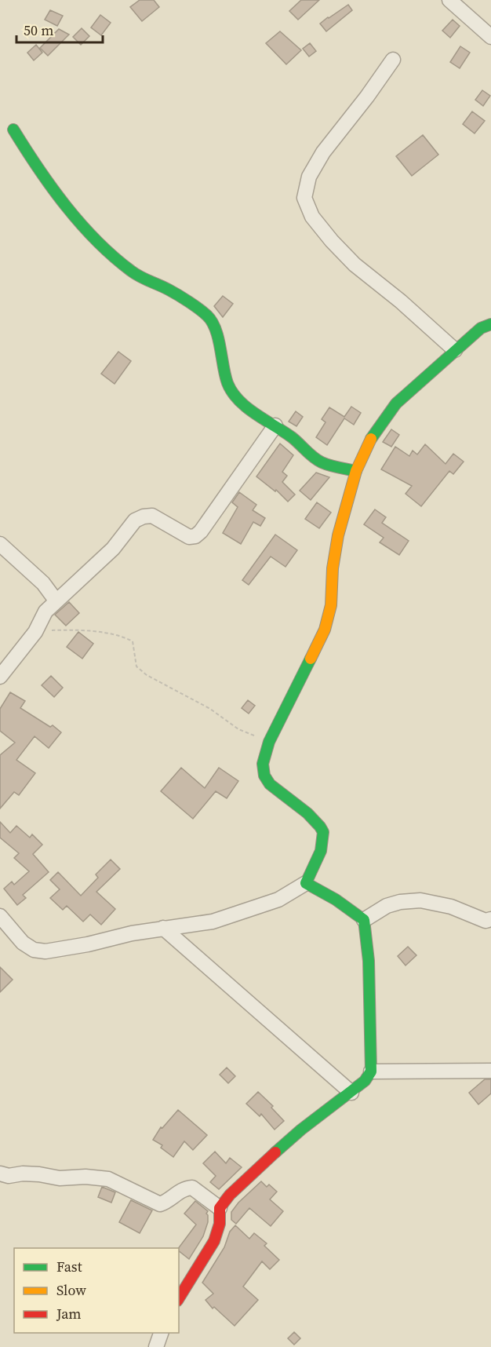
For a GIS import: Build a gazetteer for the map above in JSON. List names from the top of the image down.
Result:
{
  "legend": ["Fast", "Slow", "Jam"],
  "scale_bar": "50 m"
}
